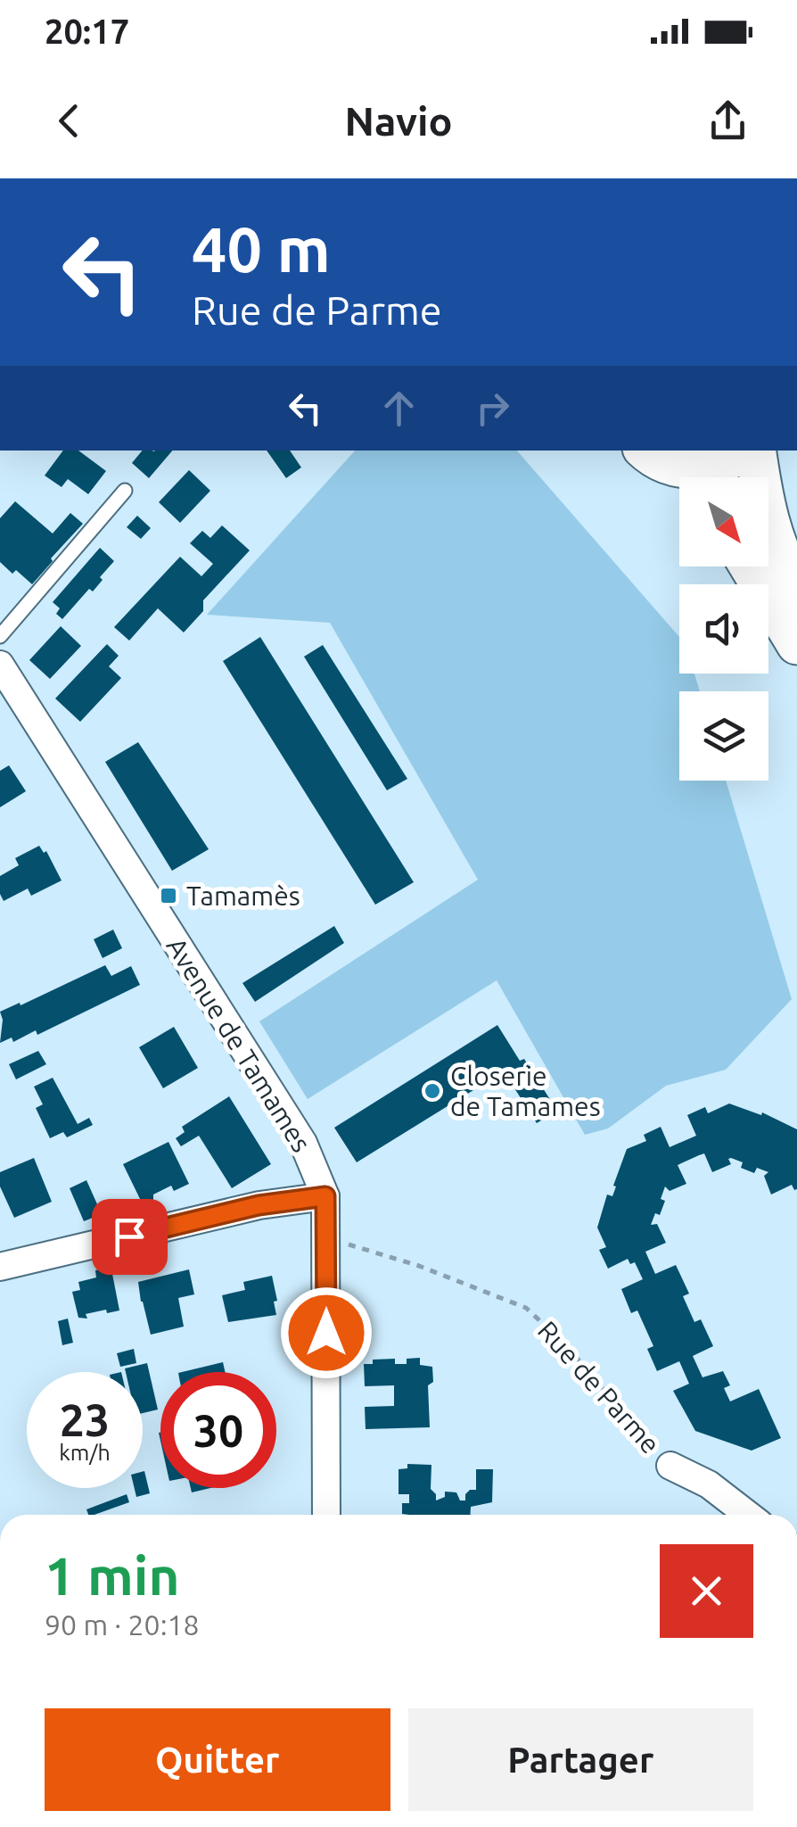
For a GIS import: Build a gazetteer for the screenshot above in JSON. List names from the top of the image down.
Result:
{
  "streets": {
    "street": ["Avenue de Tamames", "Rue de Parme"]
  },
  "crossings": [
    ["Avenue de Tamames", "Rue de Parme"]
  ],
  "places": {
    "transit": ["Tamamès"],
    "other": ["Closerie de Tamames"]
  },
  "north": "bottom right",
  "page": {
    "status": "20:17",
    "header": "Navio",
    "turn": ["40 m", "Rue de Parme"],
    "speed": "23 km/h",
    "limit": "30",
    "heading": ["1 min", "90 m · 20:18"],
    "buttons": ["Quitter", "Partager"]
  }
}
